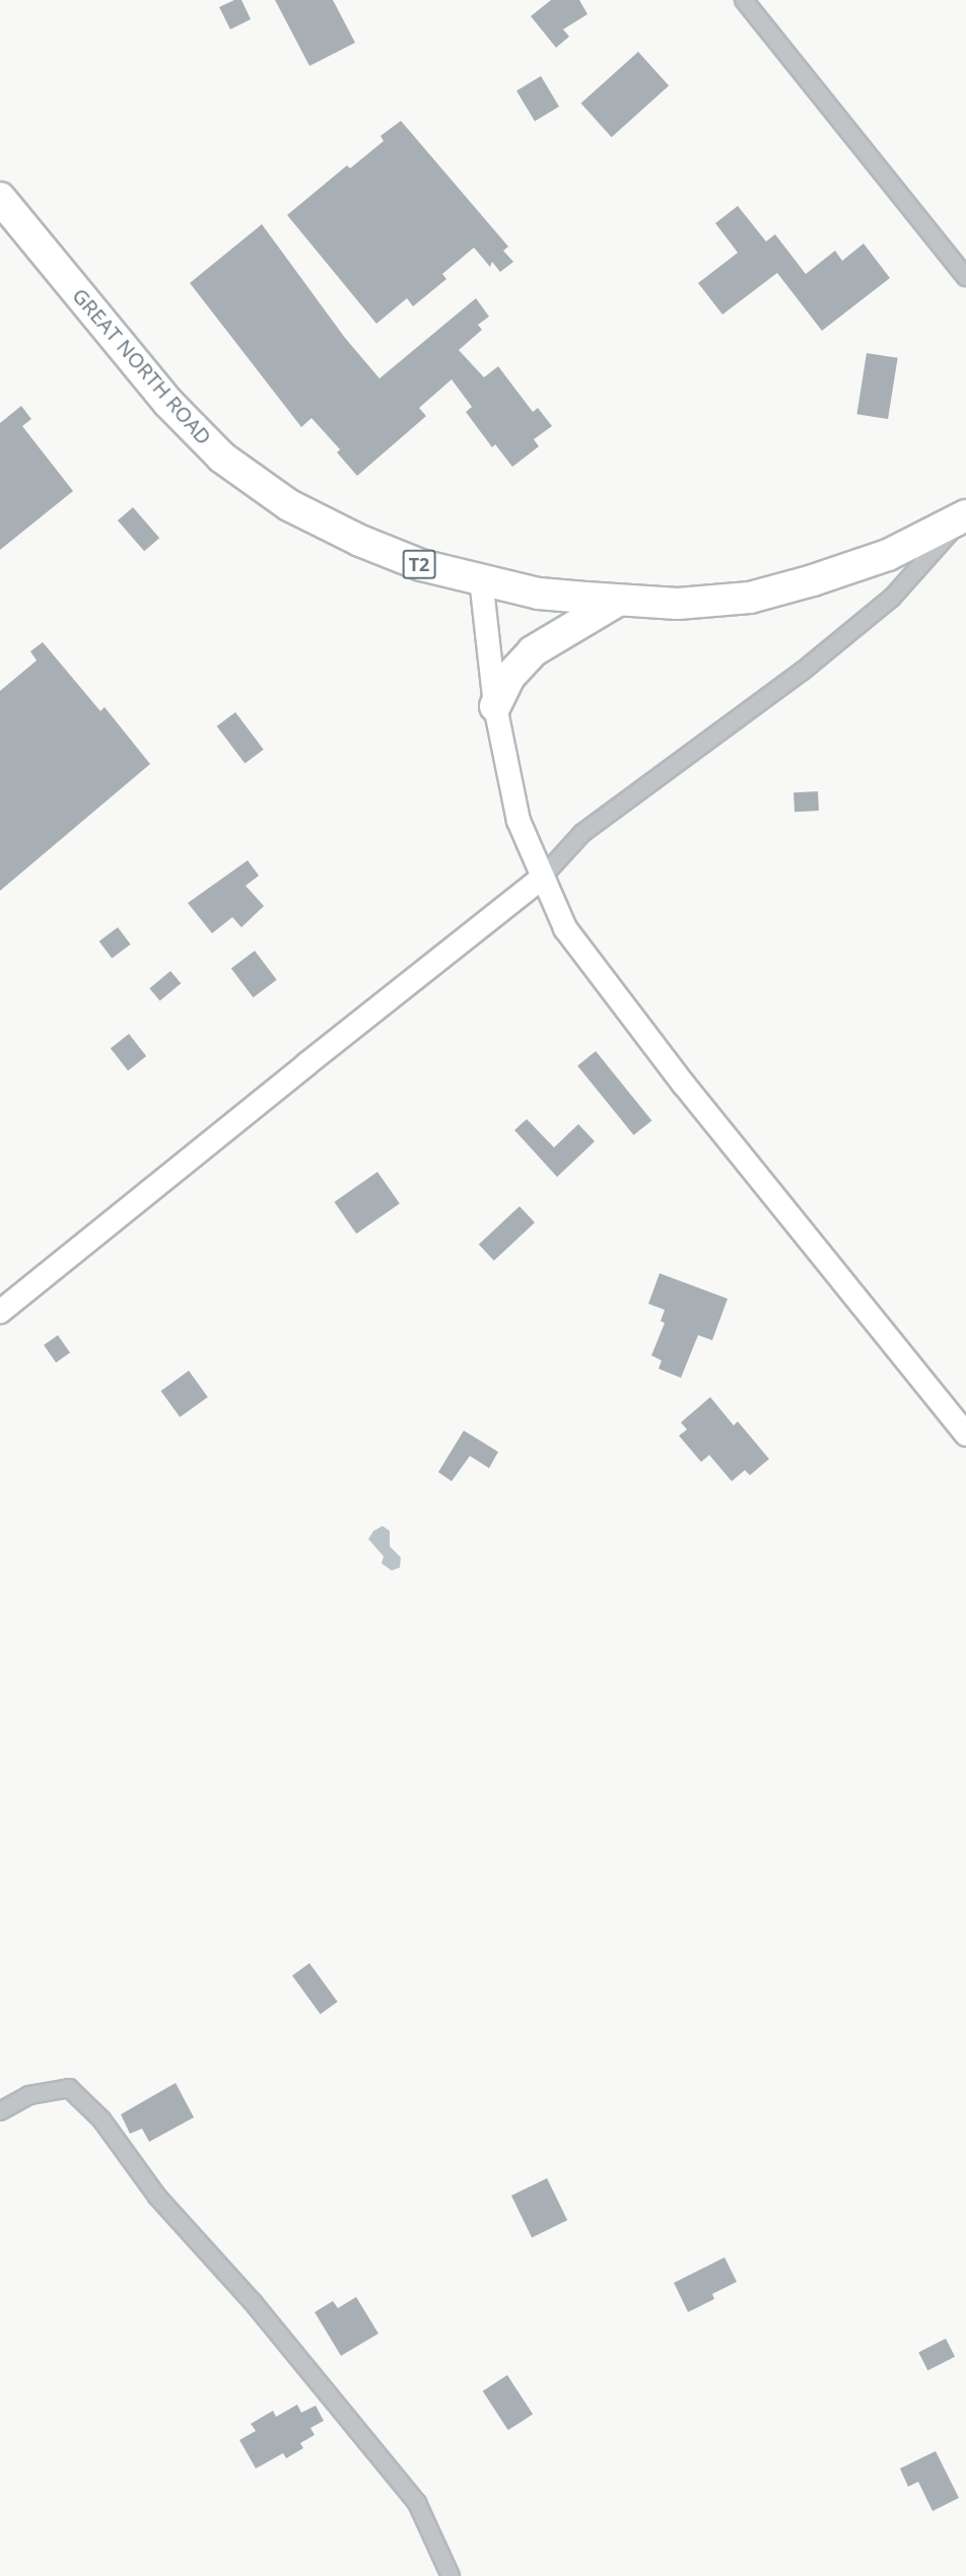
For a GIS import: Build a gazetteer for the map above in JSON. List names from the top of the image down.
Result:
{
  "streets": {
    "highway": ["GREAT NORTH ROAD", "T2"]
  }
}
